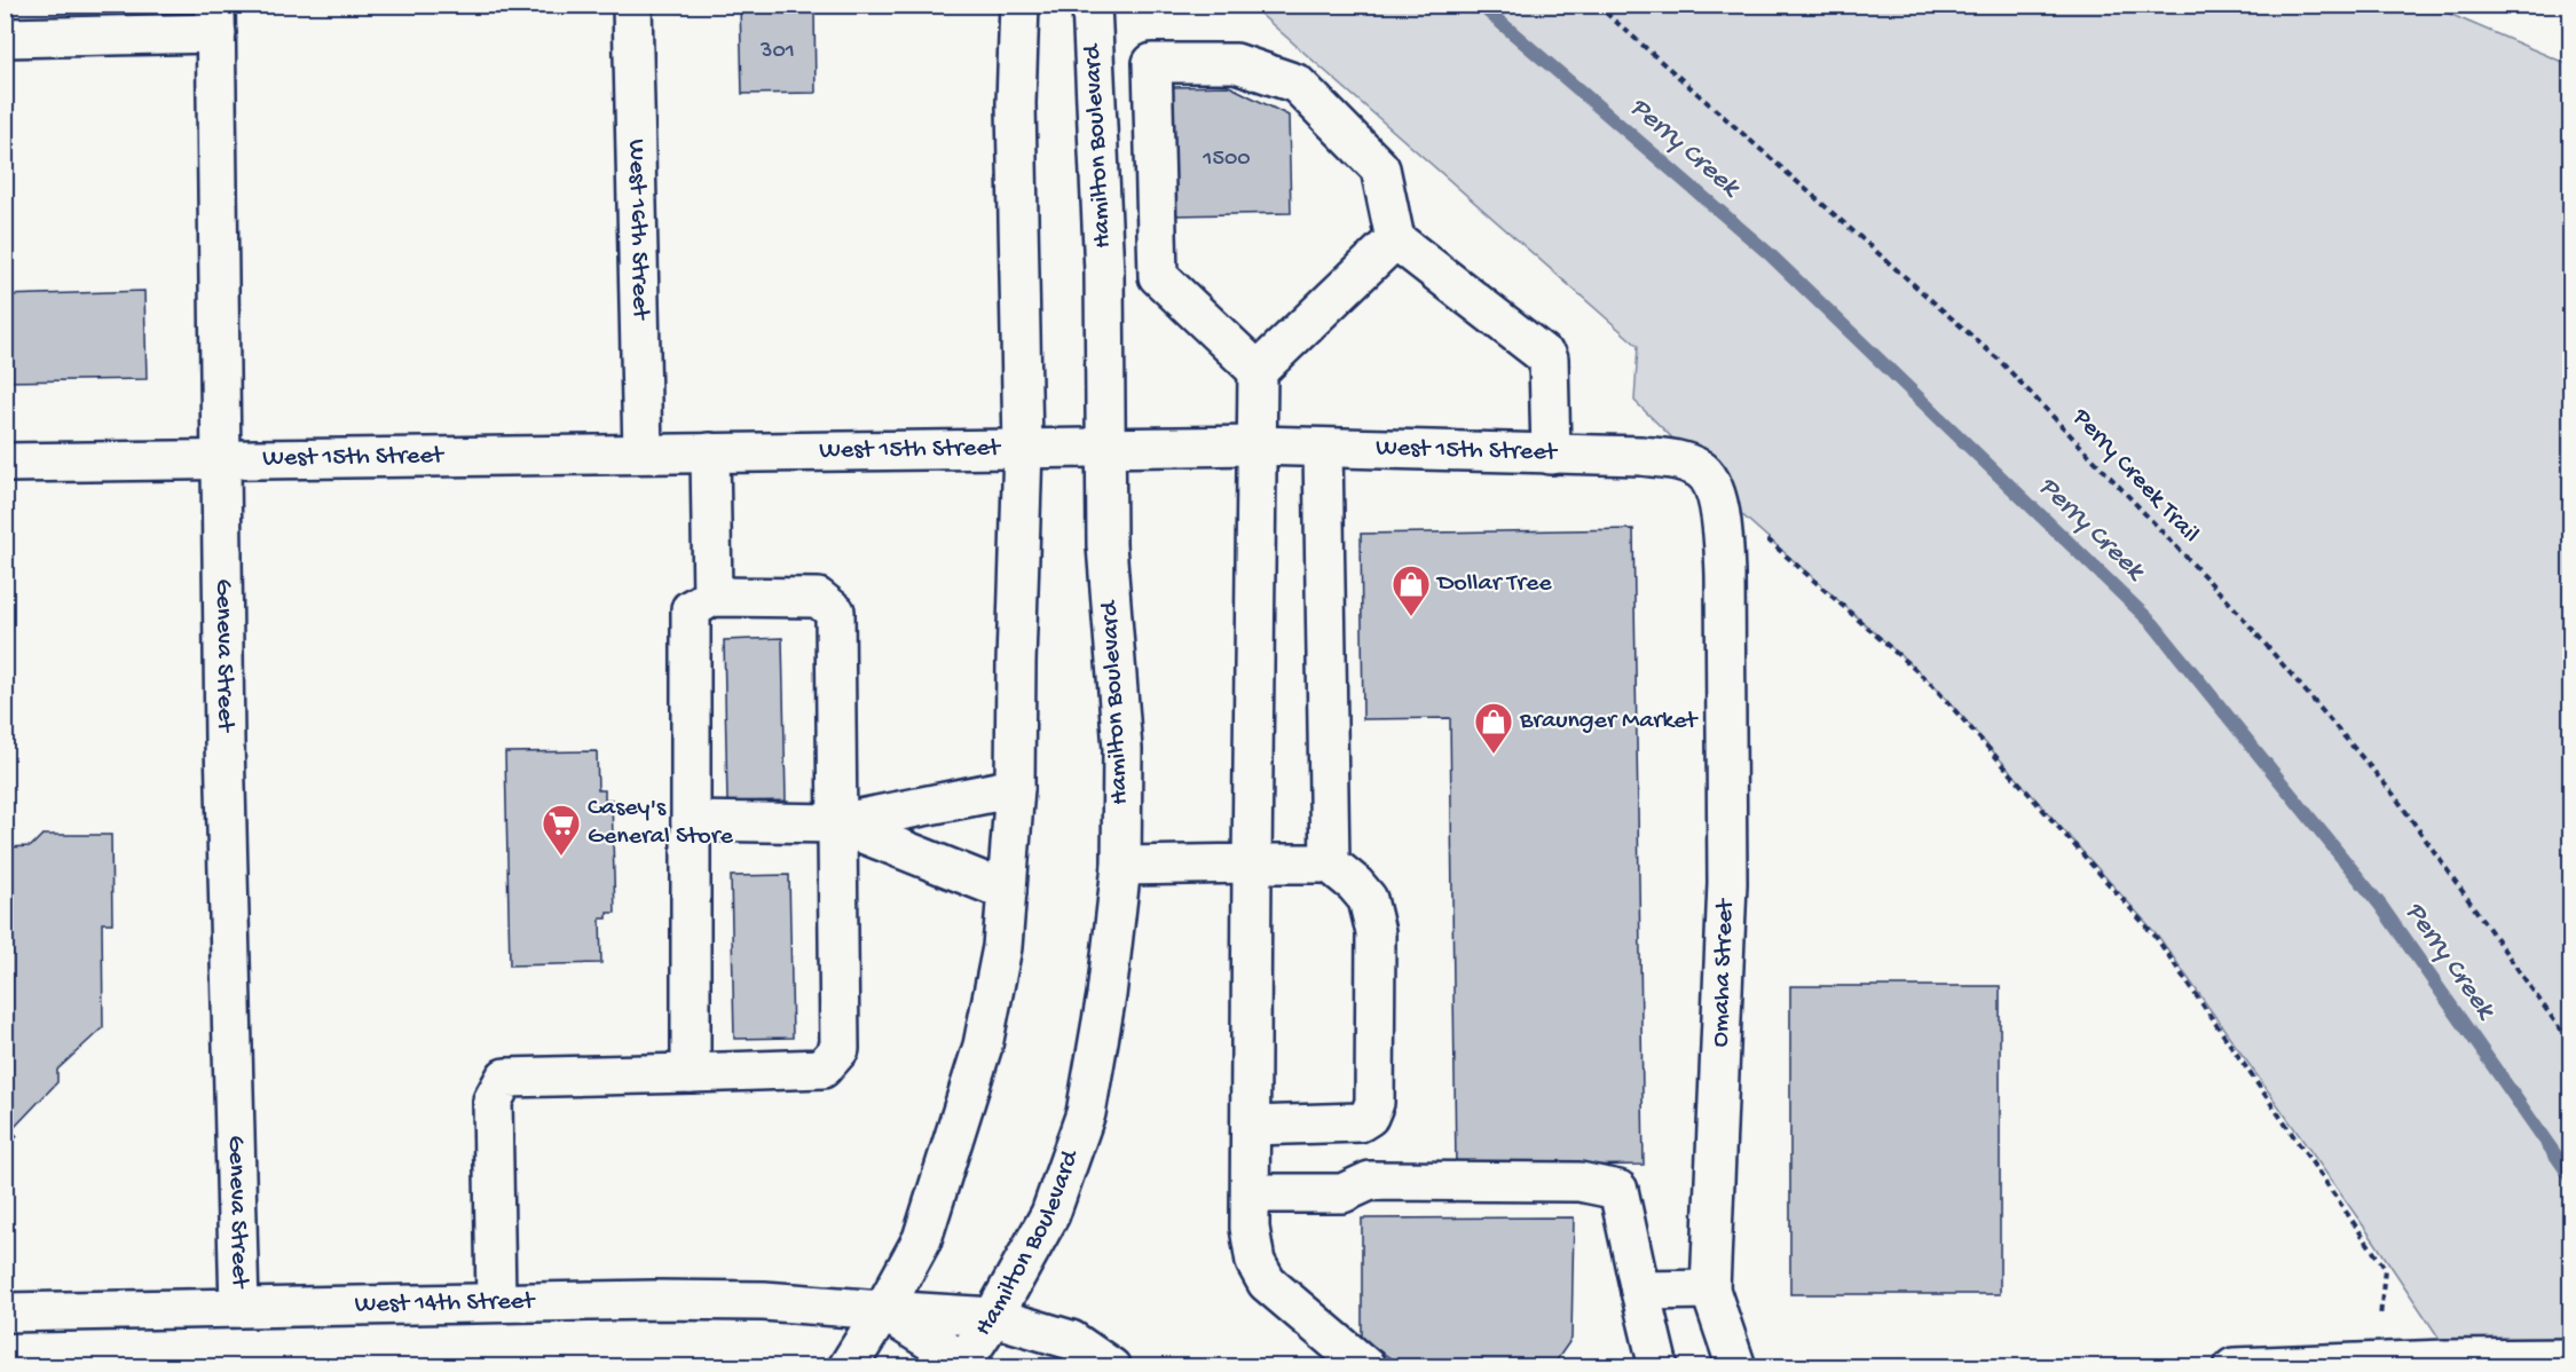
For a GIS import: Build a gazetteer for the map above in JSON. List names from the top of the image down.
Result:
{
  "streets": {
    "street": [
      "Hamilton Boulevard",
      "West 16th Street",
      "West 15th Street",
      "Geneva Street",
      "Omaha Street",
      "West 14th Street"
    ],
    "path": ["Perry Creek Trail"]
  },
  "crossings": [
    ["Hamilton Boulevard", "West 15th Street"],
    ["Hamilton Boulevard", "West 14th Street"],
    ["West 16th Street", "West 15th Street"],
    ["West 15th Street", "Geneva Street"],
    ["West 15th Street", "Omaha Street"],
    ["Geneva Street", "West 14th Street"]
  ],
  "water": ["Perry Creek"],
  "places": {
    "shop": ["Dollar Tree", "Braunger Market"],
    "supermarket": ["Casey's General Store"]
  },
  "house_numbers": ["301", "1500"]
}
